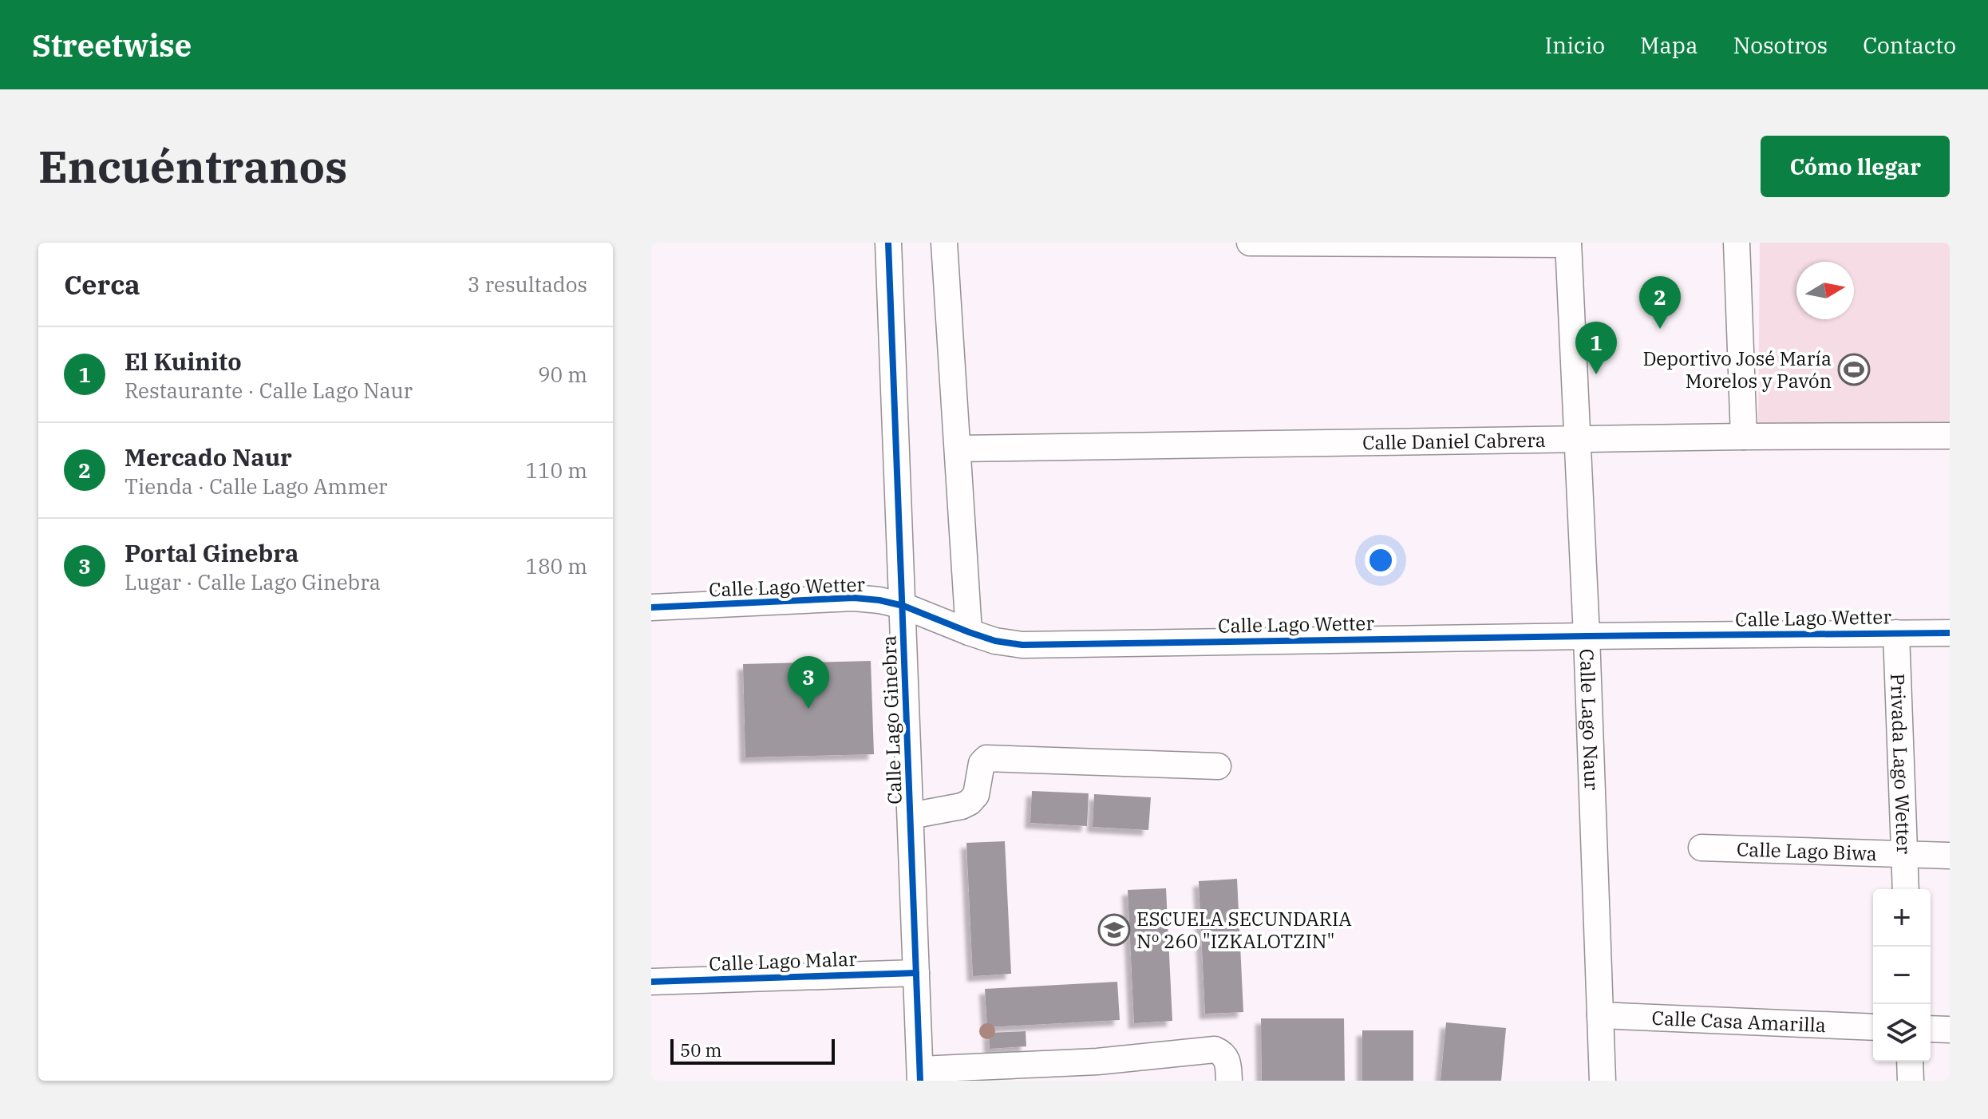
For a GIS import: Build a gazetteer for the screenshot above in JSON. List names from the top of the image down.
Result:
{
  "streets": {
    "street": [
      "Calle Daniel Cabrera",
      "Calle Lago Wetter",
      "Calle Lago Naur",
      "Calle Lago Ginebra",
      "Privada Lago Wetter",
      "Calle Lago Biwa",
      "Calle Lago Malar",
      "Calle Casa Amarilla"
    ]
  },
  "crossings": [
    ["Calle Daniel Cabrera", "Calle Lago Naur"],
    ["Calle Lago Wetter", "Calle Lago Naur"],
    ["Calle Lago Wetter", "Calle Lago Ginebra"],
    ["Calle Lago Wetter", "Privada Lago Wetter"],
    ["Calle Lago Naur", "Calle Casa Amarilla"],
    ["Calle Lago Ginebra", "Calle Lago Malar"],
    ["Privada Lago Wetter", "Calle Lago Biwa"]
  ],
  "places": {
    "sports": ["Deportivo José María Morelos y Pavón"],
    "school or university": ["ESCUELA SECUNDARIA Nº 260 \"IZKALOTZIN\""]
  },
  "scale_bar": "50 m",
  "north": "right",
  "page": {
    "header": "Streetwise",
    "nav": [
      "Inicio",
      "Mapa",
      "Nosotros",
      "Contacto"
    ],
    "buttons": "Cómo llegar",
    "title": "Encuéntranos",
    "heading": ["Cerca", "3 resultados"],
    "pins": ["2", "1", "3"],
    "list": [
      {
        "mark": "1",
        "name": "El Kuinito",
        "note": "Restaurante · Calle Lago Naur",
        "value": "90 m"
      },
      {
        "mark": "2",
        "name": "Mercado Naur",
        "note": "Tienda · Calle Lago Ammer",
        "value": "110 m"
      },
      {
        "mark": "3",
        "name": "Portal Ginebra",
        "note": "Lugar · Calle Lago Ginebra",
        "value": "180 m"
      }
    ],
    "map_buttons": ["+", "−"],
    "scale": "50 m"
  }
}
